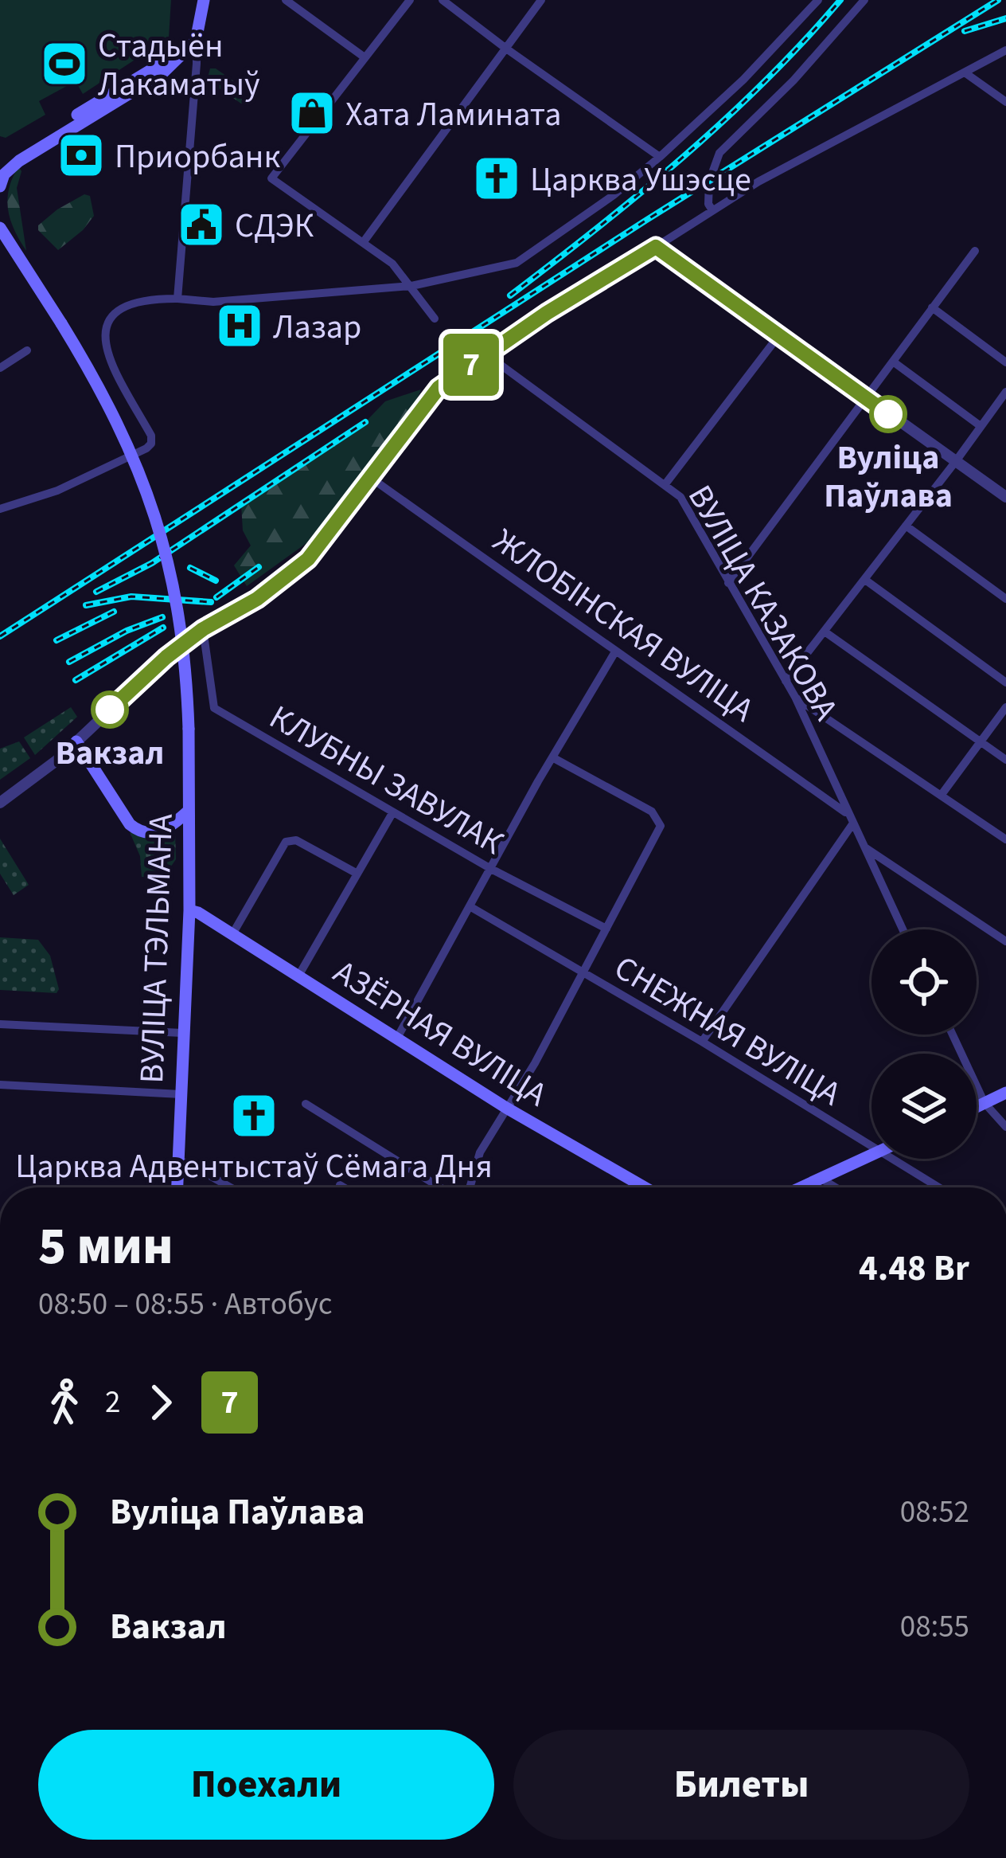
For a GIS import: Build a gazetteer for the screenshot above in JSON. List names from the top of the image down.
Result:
{
  "streets": {
    "main road": ["ВУЛІЦА ТЭЛЬМАНА", "АЗЁРНАЯ ВУЛІЦА"],
    "street": [
      "ВУЛІЦА КАЗАКОВА",
      "ЖЛОБІНСКАЯ ВУЛІЦА",
      "КЛУБНЫ ЗАВУЛАК",
      "СНЕЖНАЯ ВУЛІЦА"
    ]
  },
  "crossings": [
    ["ВУЛІЦА КАЗАКОВА", "ЖЛОБІНСКАЯ ВУЛІЦА"],
    ["ВУЛІЦА ТЭЛЬМАНА", "АЗЁРНАЯ ВУЛІЦА"]
  ],
  "places": {
    "sports": ["Стадыён Лакаматыў"],
    "shop": ["Хата Ламината"],
    "bank": ["Приорбанк"],
    "church": ["Царква Ушэсце", "Царква Адвентыстаў Сёмага Дня"],
    "public building": ["СДЭК"],
    "hospital": ["Лазар"],
    "other": ["Вуліца Паўлава", "Вакзал"]
  },
  "lines": ["bus line 7"],
  "page": {
    "on_map": "7",
    "heading": ["5 мин", "08:50 – 08:55 · Автобус", "4.48 Br"],
    "legs": ["2", "7"],
    "list": [
      {
        "name": "Вуліца Паўлава",
        "value": "08:52"
      },
      {
        "name": "Вакзал",
        "value": "08:55"
      }
    ],
    "buttons": ["Поехали", "Билеты"]
  }
}
